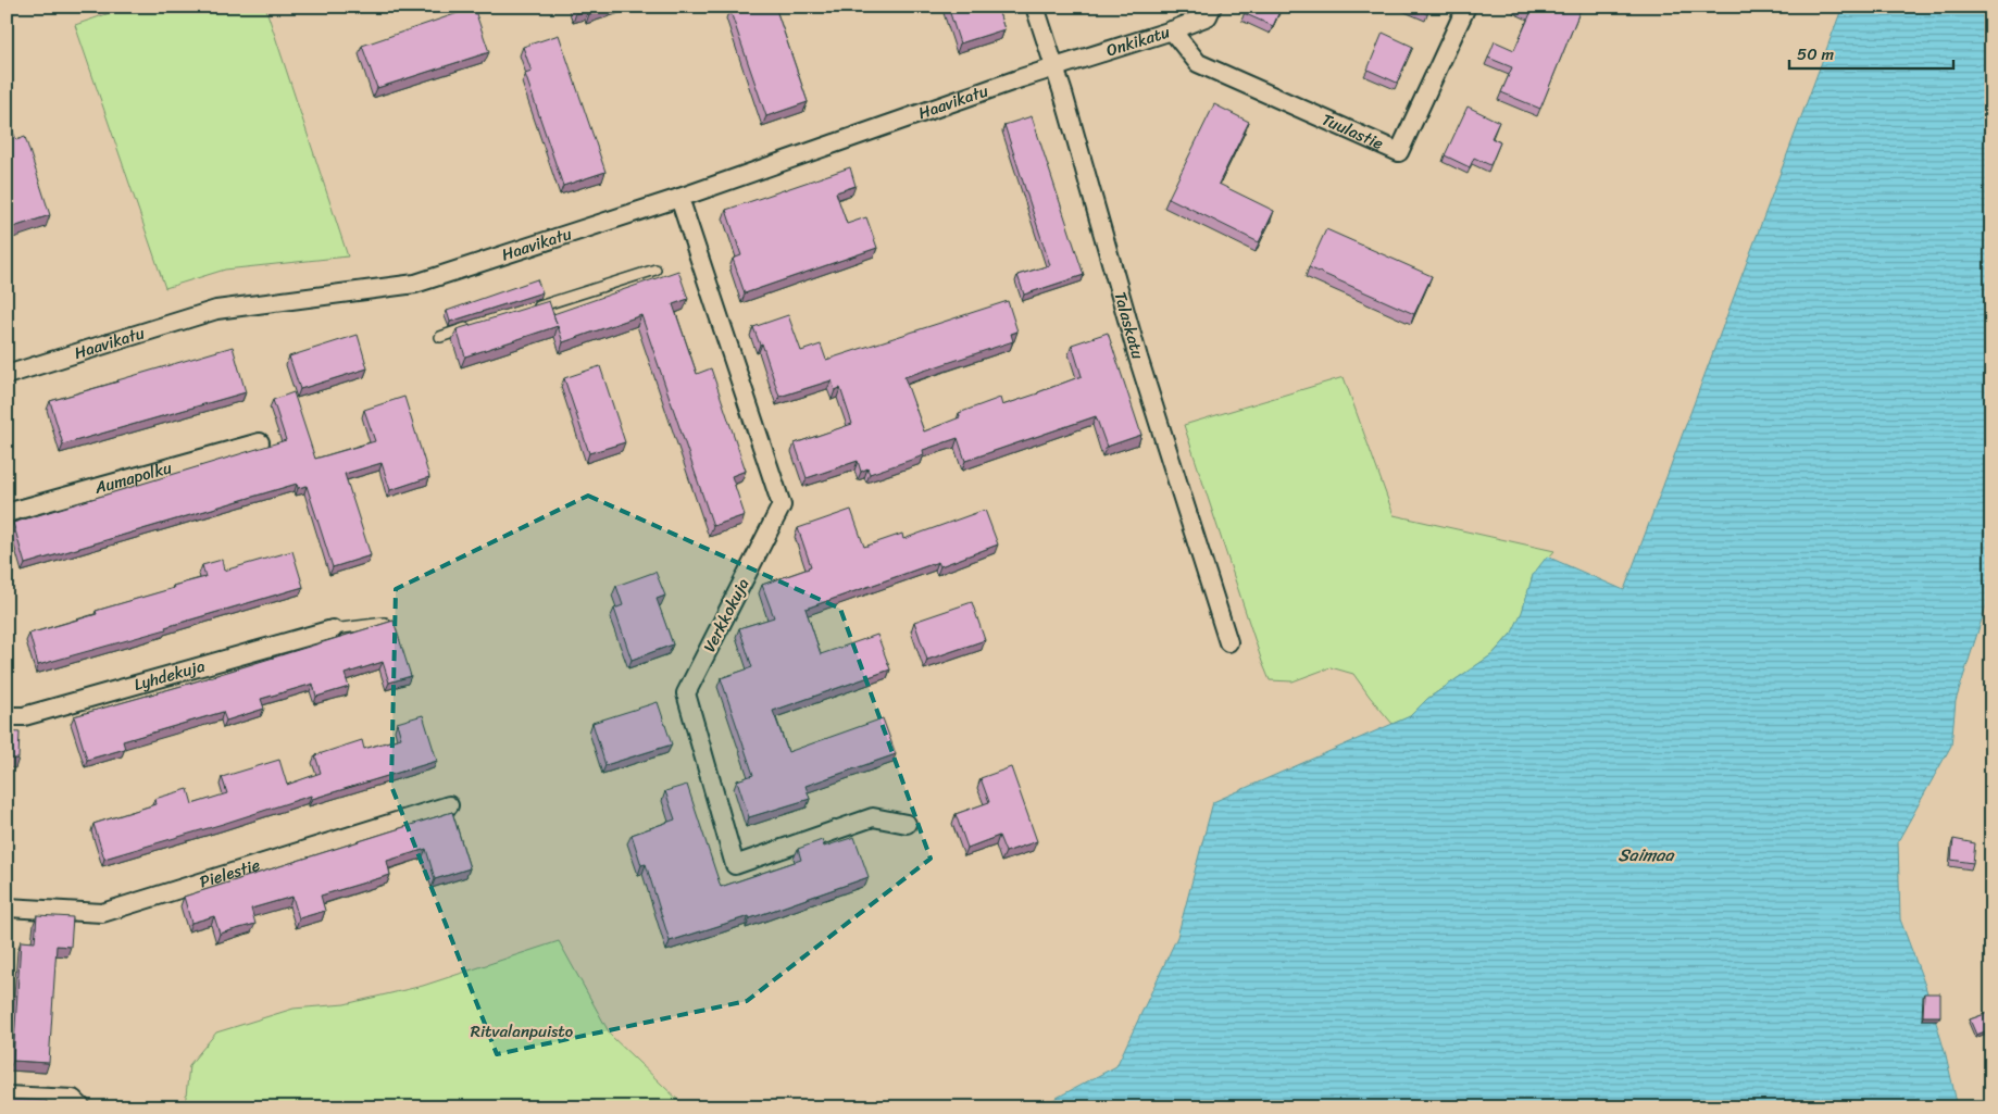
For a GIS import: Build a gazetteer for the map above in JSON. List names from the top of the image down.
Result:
{
  "streets": {
    "street": [
      "Onkikatu",
      "Haavikatu",
      "Tuulastie",
      "Talaskatu",
      "Aumapolku",
      "Verkkokuja",
      "Lyhdekuja",
      "Pielestie"
    ]
  },
  "crossings": [
    ["Onkikatu", "Haavikatu"],
    ["Onkikatu", "Tuulastie"],
    ["Onkikatu", "Talaskatu"],
    ["Haavikatu", "Talaskatu"],
    ["Haavikatu", "Verkkokuja"]
  ],
  "water": ["Saimaa"],
  "parks": ["Ritvalanpuisto"],
  "scale_bar": "50 m"
}
